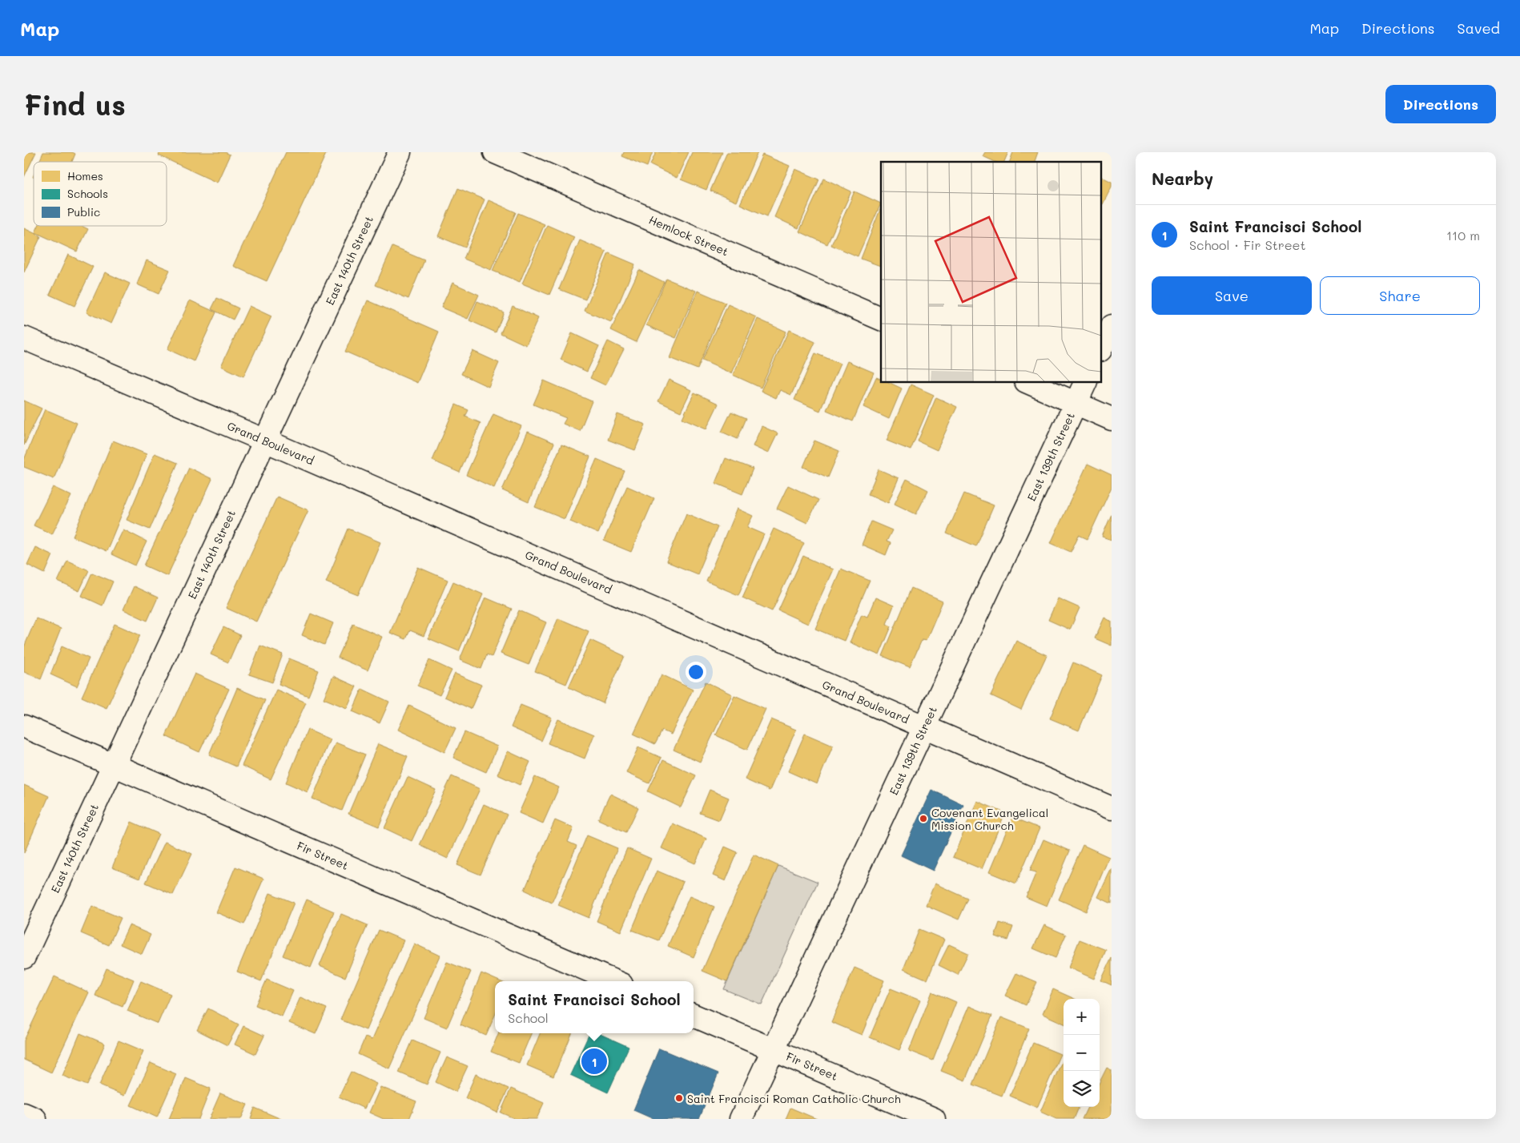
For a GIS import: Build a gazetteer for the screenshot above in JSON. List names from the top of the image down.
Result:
{
  "streets": {
    "street": [
      "Hemlock Street",
      "East 140th Street",
      "Grand Boulevard",
      "East 139th Street",
      "Fir Street"
    ]
  },
  "crossings": [
    ["East 140th Street", "Grand Boulevard"],
    ["East 140th Street", "Fir Street"],
    ["Grand Boulevard", "East 139th Street"],
    ["East 139th Street", "Fir Street"]
  ],
  "places": ["Covenant Evangelical Mission Church", "Saint Francisci Roman Catholic Church"],
  "legend": ["Homes", "Schools", "Public"],
  "page": {
    "header": "Map",
    "nav": ["Map", "Directions", "Saved"],
    "buttons": [
      "Directions",
      ["Save", "Share"]
    ],
    "title": "Find us",
    "heading": "Nearby",
    "list": [
      {
        "mark": "1",
        "name": "Saint Francisci School",
        "note": "School · Fir Street",
        "value": "110 m"
      }
    ],
    "popup": ["Saint Francisci School", "School"],
    "map_buttons": ["+", "−"],
    "pins": "1"
  }
}
